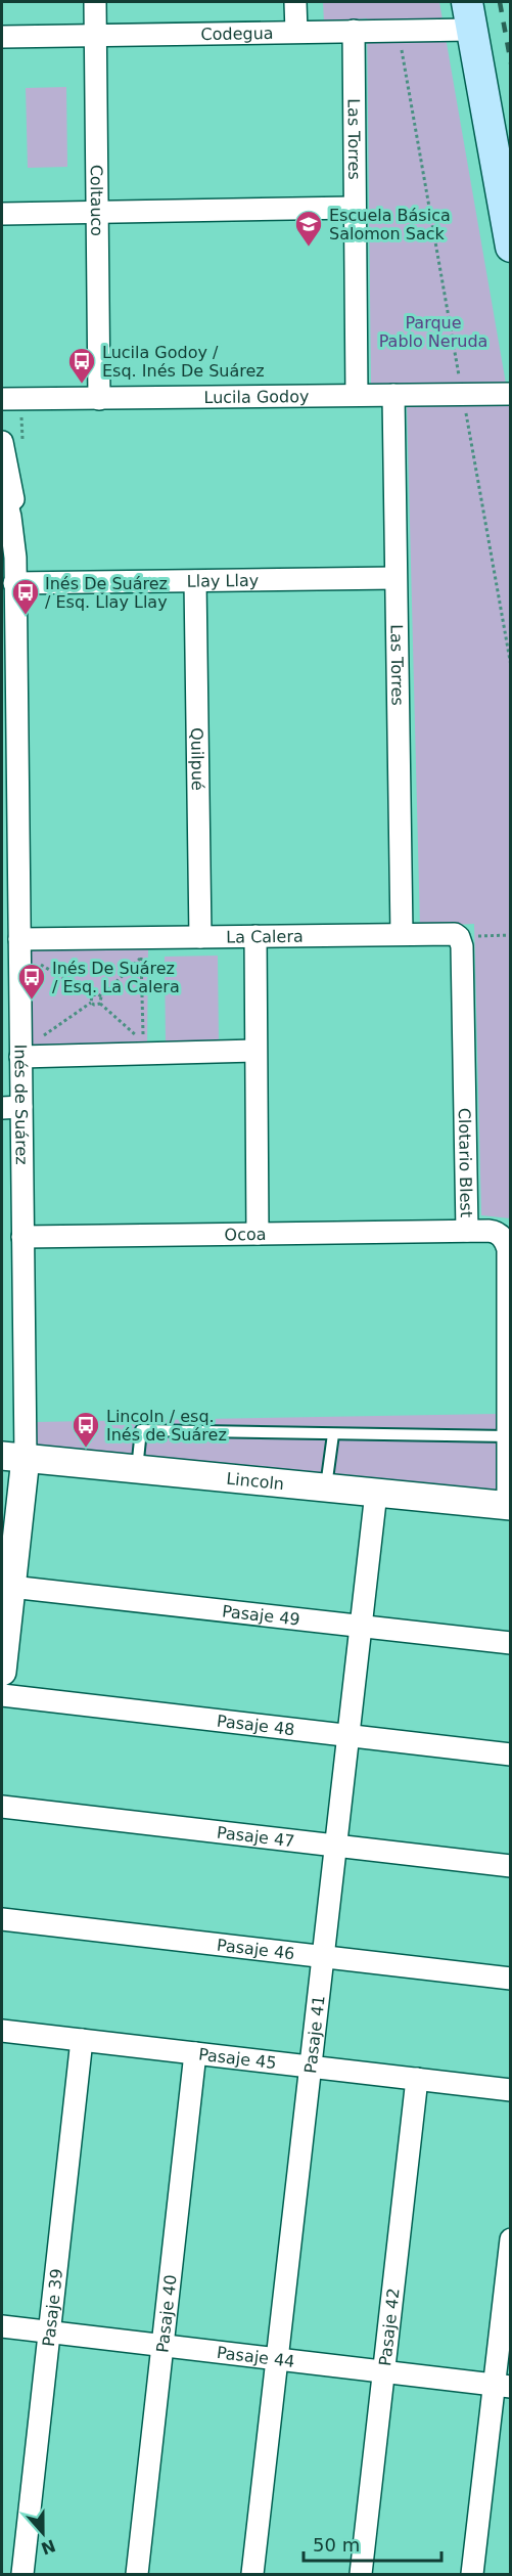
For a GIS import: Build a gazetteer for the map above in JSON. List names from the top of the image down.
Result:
{
  "streets": {
    "street": [
      "Codegua",
      "Las Torres",
      "Coltauco",
      "Lucila Godoy",
      "Llay Llay",
      "Quilpué",
      "La Calera",
      "Inés de Suárez",
      "Clotario Blest",
      "Ocoa",
      "Lincoln",
      "Pasaje 49",
      "Pasaje 48",
      "Pasaje 47",
      "Pasaje 46",
      "Pasaje 41",
      "Pasaje 45",
      "Pasaje 39",
      "Pasaje 40",
      "Pasaje 42",
      "Pasaje 44"
    ]
  },
  "crossings": [
    ["Codegua", "Las Torres"],
    ["Codegua", "Coltauco"],
    ["Las Torres", "Lucila Godoy"],
    ["Las Torres", "Llay Llay"],
    ["Las Torres", "La Calera"],
    ["Coltauco", "Lucila Godoy"],
    ["Llay Llay", "Quilpué"],
    ["Llay Llay", "Inés de Suárez"],
    ["Quilpué", "La Calera"],
    ["La Calera", "Inés de Suárez"],
    ["La Calera", "Clotario Blest"],
    ["Inés de Suárez", "Ocoa"],
    ["Inés de Suárez", "Lincoln"],
    ["Inés de Suárez", "Pasaje 49"],
    ["Clotario Blest", "Ocoa"],
    ["Clotario Blest", "Lincoln"],
    ["Lincoln", "Pasaje 41"],
    ["Pasaje 49", "Pasaje 41"],
    ["Pasaje 48", "Pasaje 41"],
    ["Pasaje 47", "Pasaje 41"],
    ["Pasaje 46", "Pasaje 41"],
    ["Pasaje 41", "Pasaje 45"],
    ["Pasaje 41", "Pasaje 44"],
    ["Pasaje 45", "Pasaje 39"],
    ["Pasaje 45", "Pasaje 40"],
    ["Pasaje 45", "Pasaje 42"],
    ["Pasaje 39", "Pasaje 44"],
    ["Pasaje 40", "Pasaje 44"],
    ["Pasaje 42", "Pasaje 44"]
  ],
  "parks": ["Parque Pablo Neruda"],
  "places": {
    "school or university": ["Escuela Básica Salomon Sack"],
    "bus stop": [
      "Lucila Godoy / Esq. Inés De Suárez",
      "Inés De Suárez / Esq. Llay Llay",
      "Inés De Suárez / Esq. La Calera",
      "Lincoln / esq. Inés de Suárez"
    ]
  },
  "scale_bar": "50 m",
  "north": "bottom"
}
